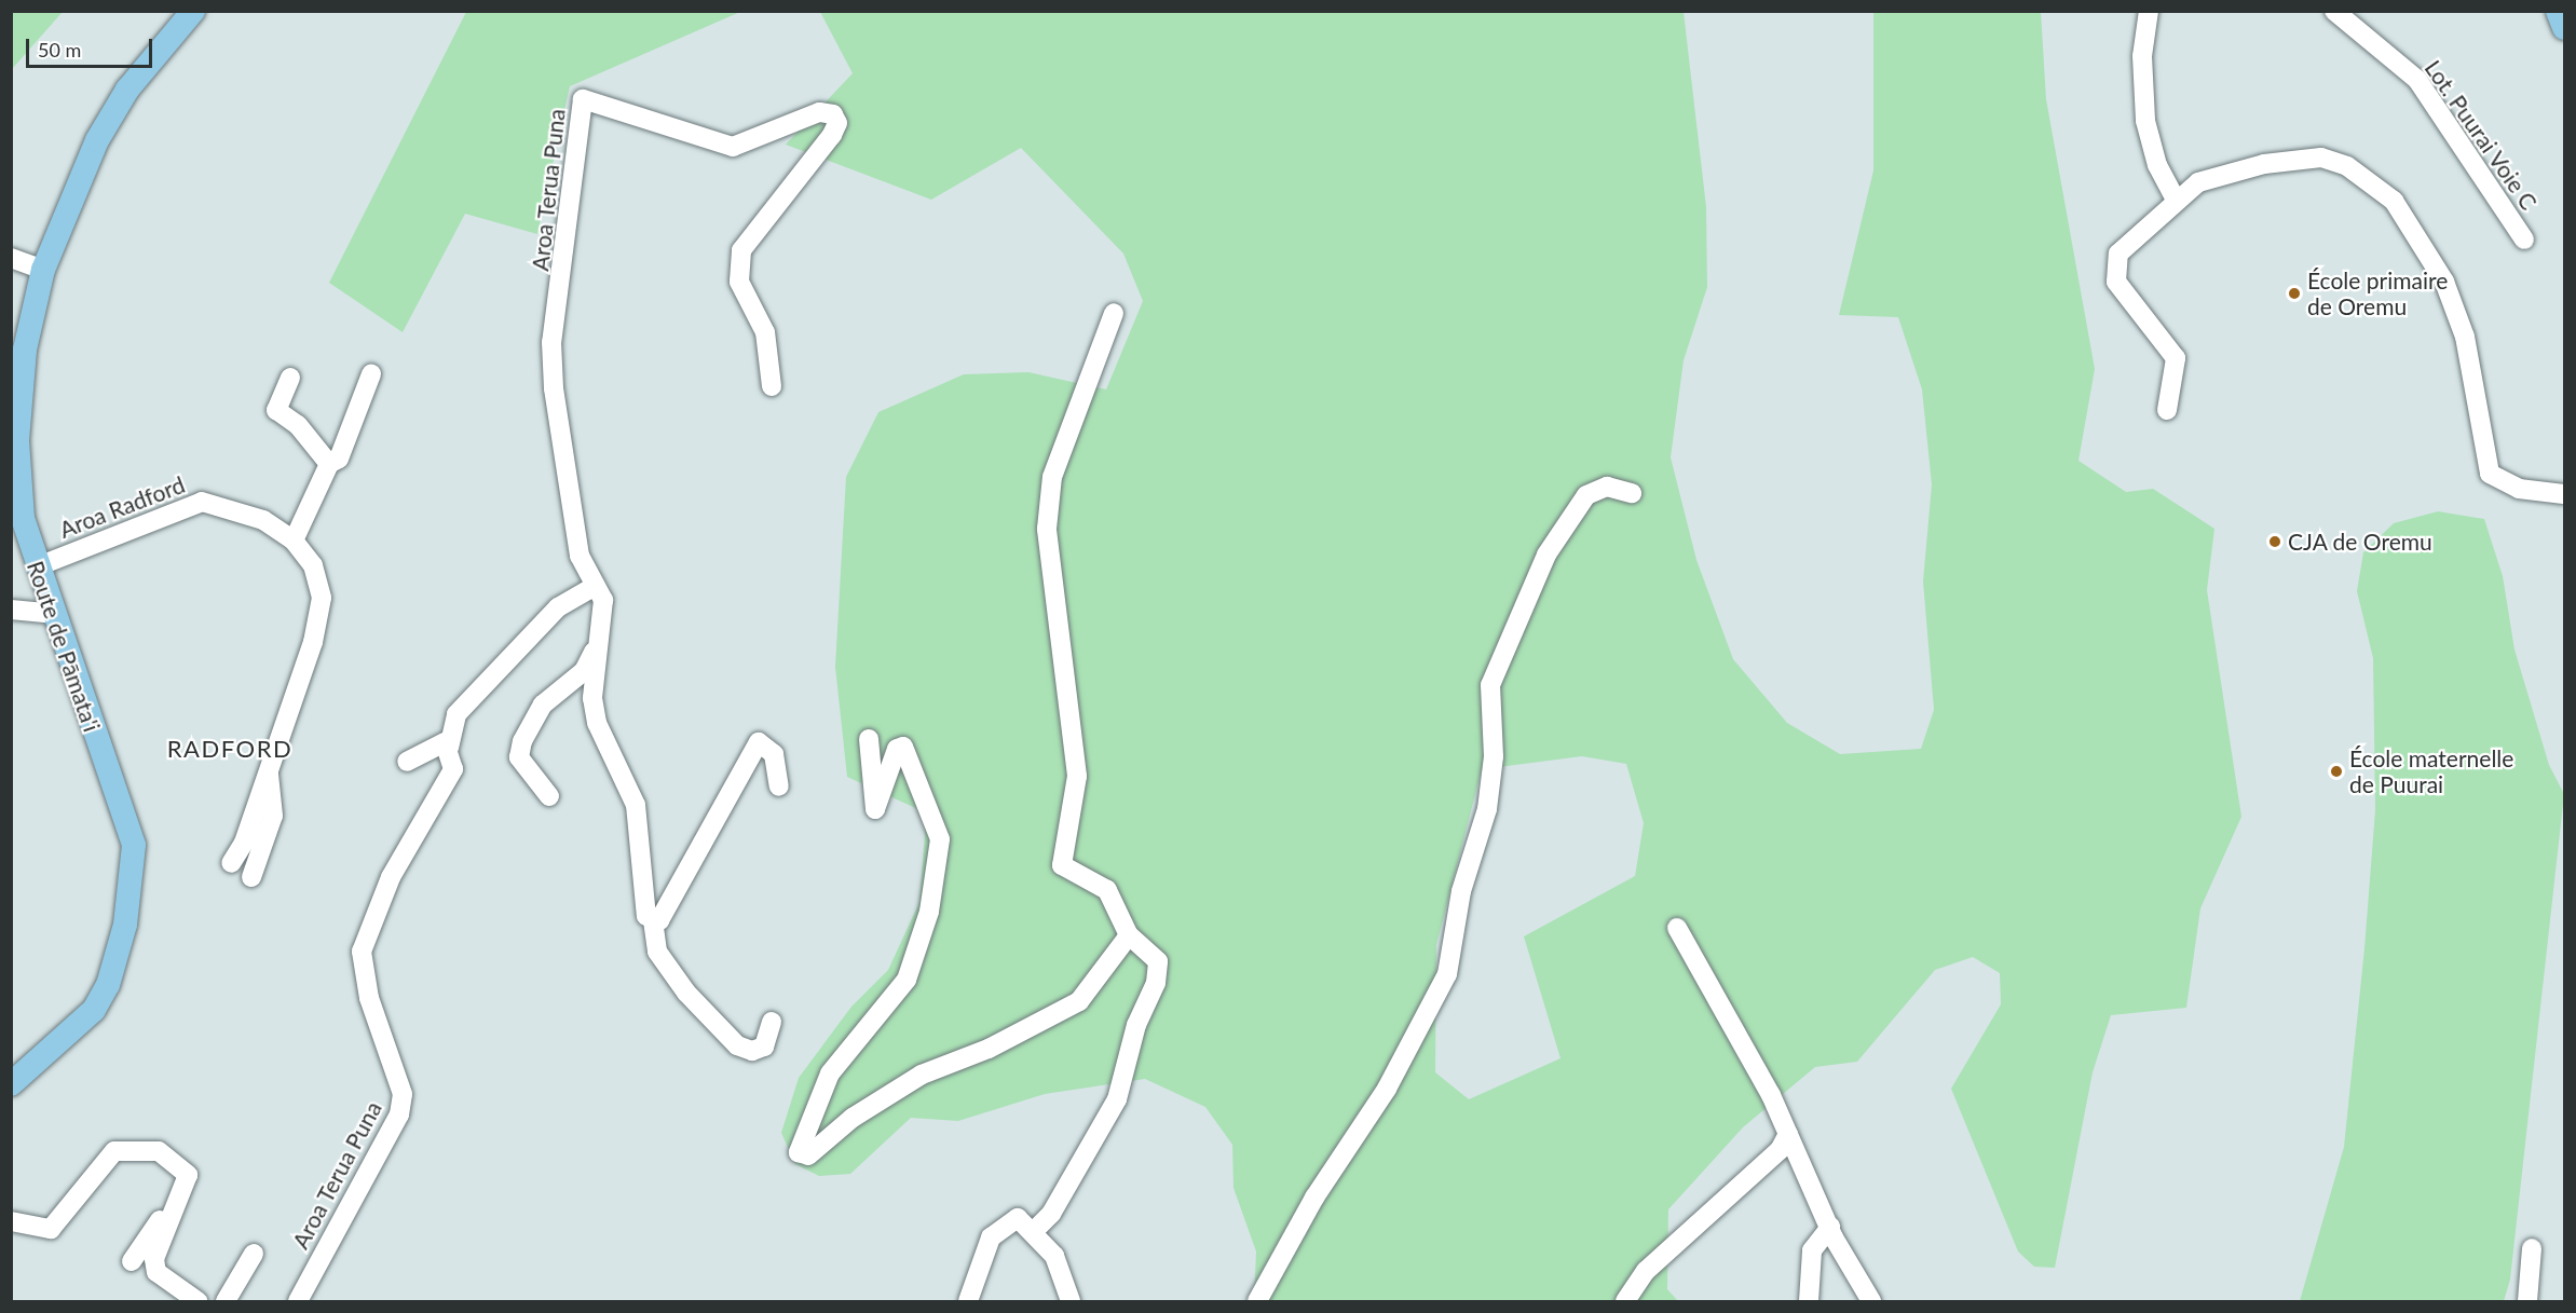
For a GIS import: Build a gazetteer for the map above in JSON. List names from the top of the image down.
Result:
{
  "streets": {
    "main road": ["Route de Pāmata'i"],
    "street": ["Lot. Puurai Voie C", "Aroa Terua Puna", "Aroa Radford"]
  },
  "crossings": [
    ["Aroa Radford", "Route de Pāmata'i"]
  ],
  "districts": ["RADFORD"],
  "places": ["École primaire de Oremu", "CJA de Oremu", "École maternelle de Puurai"],
  "scale_bar": "50 m"
}
